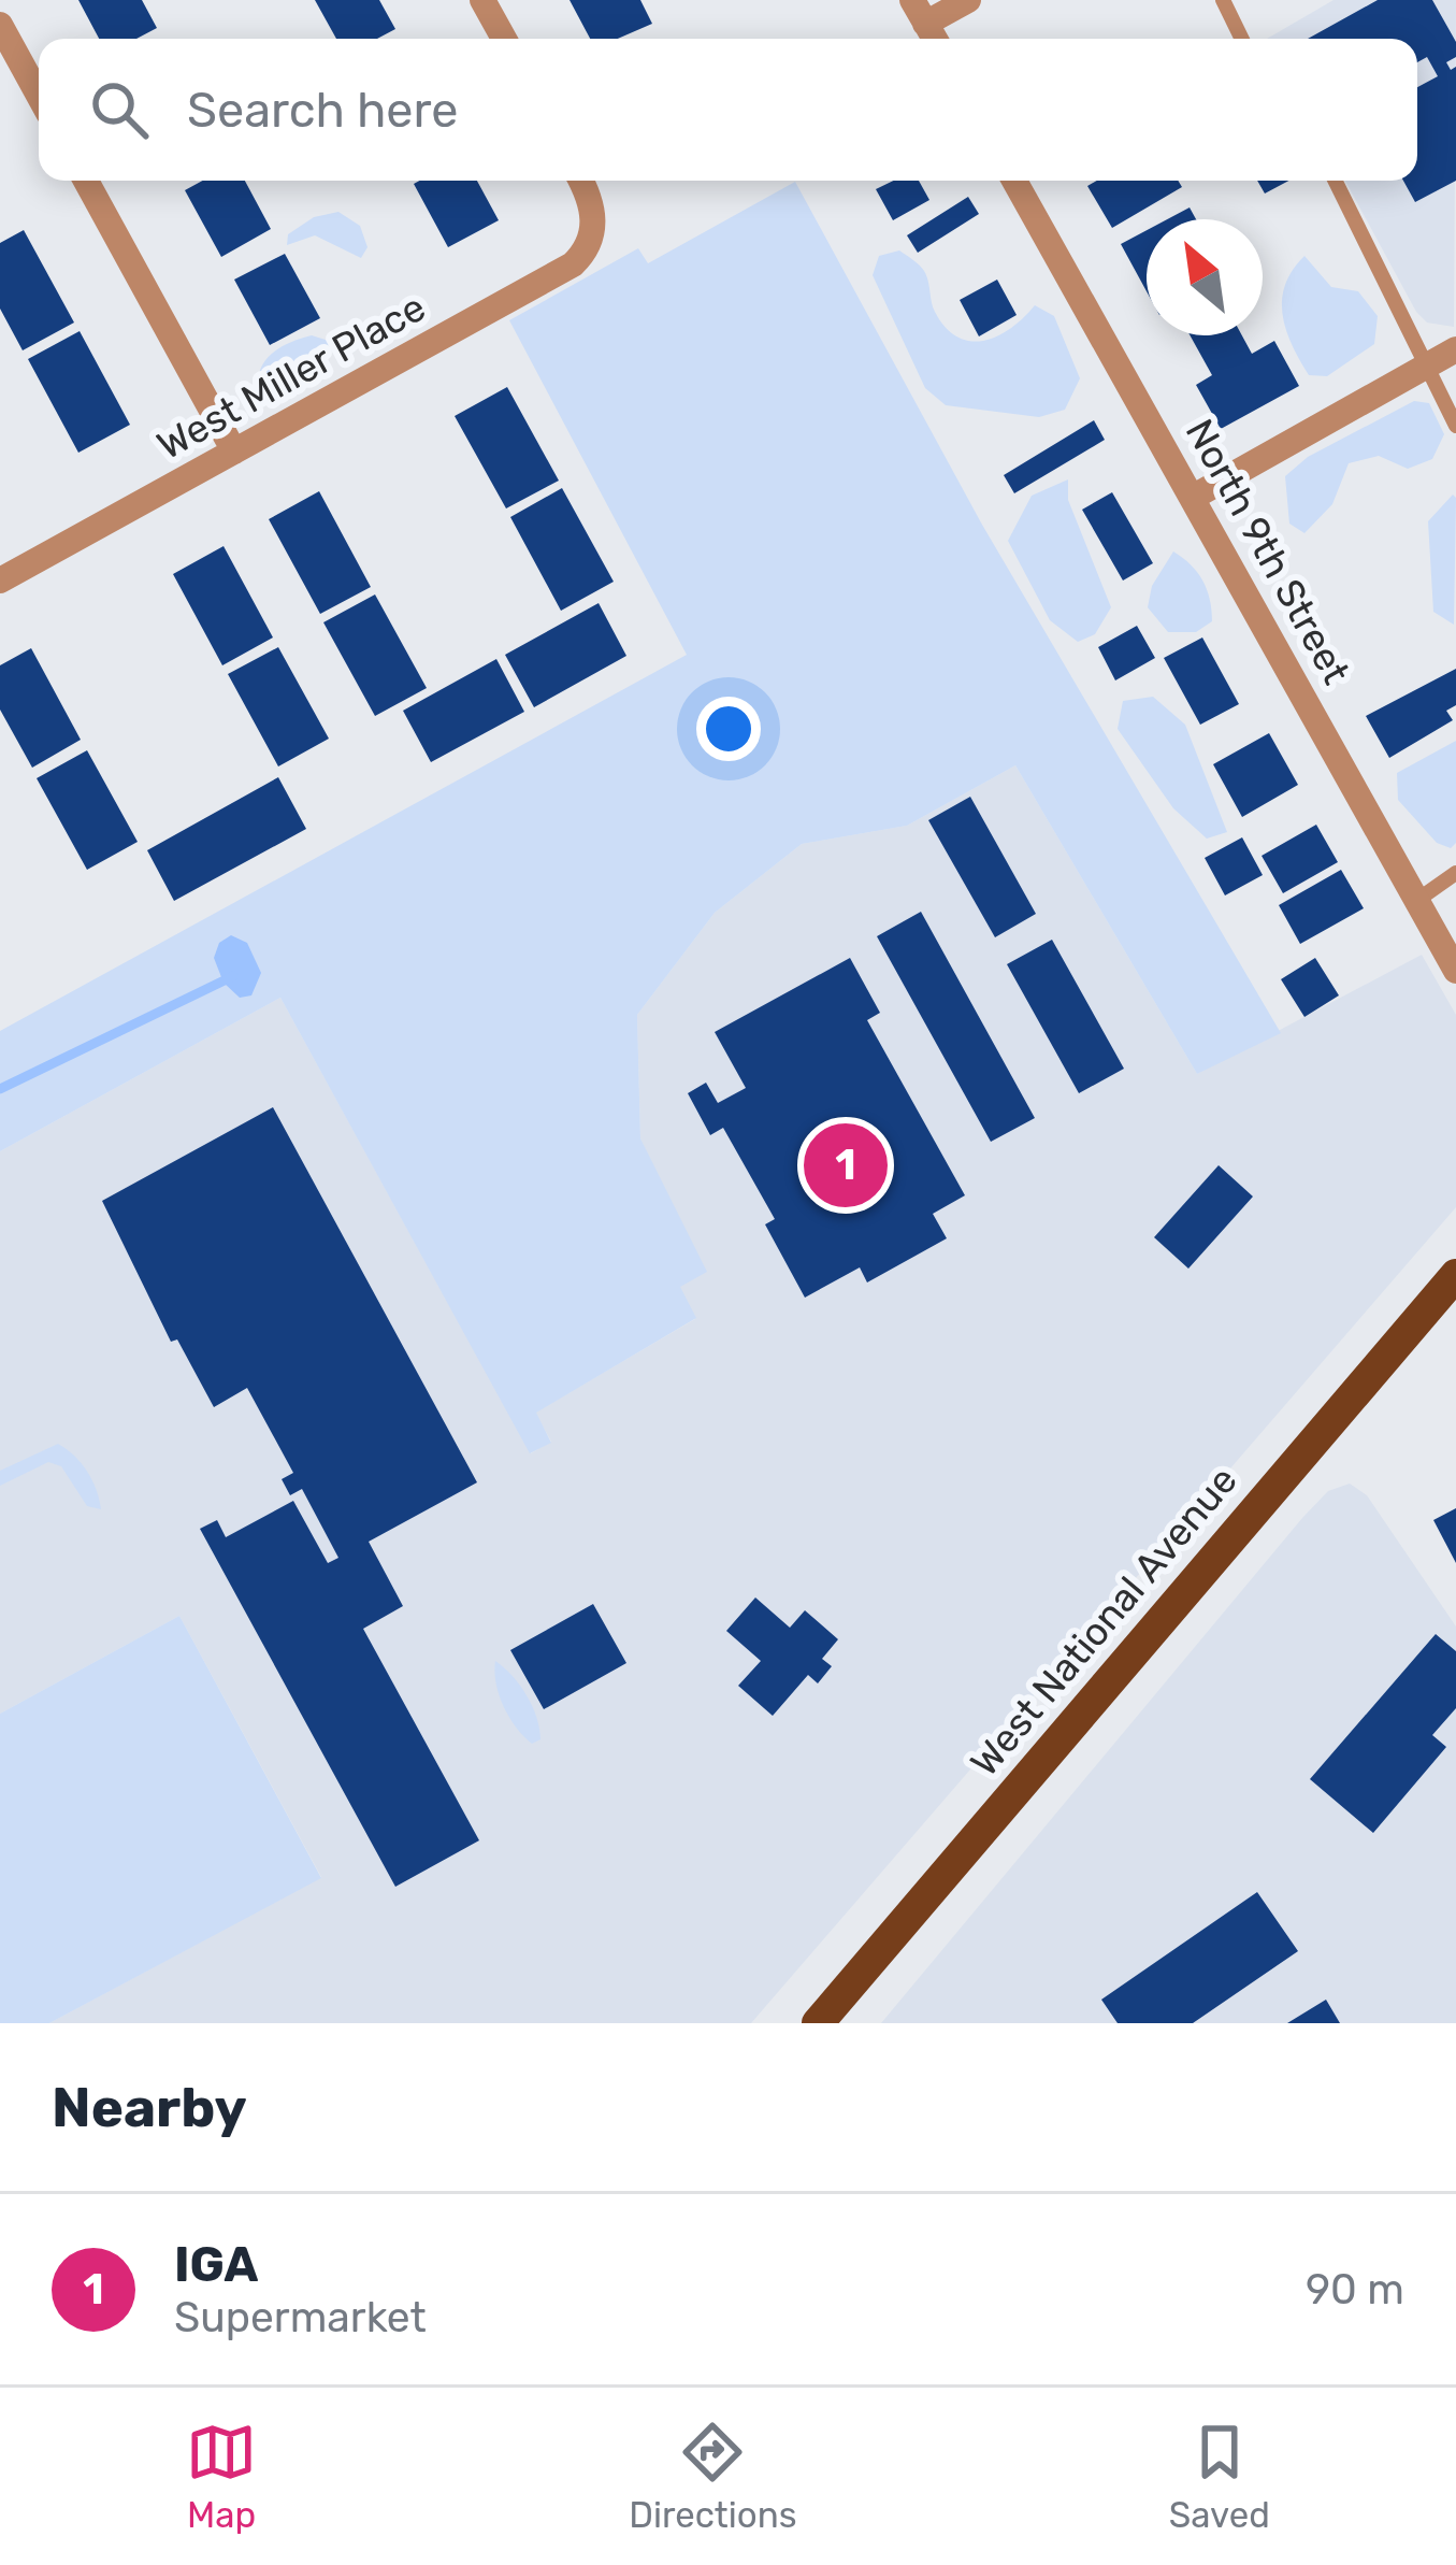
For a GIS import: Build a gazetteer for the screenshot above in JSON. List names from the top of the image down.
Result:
{
  "streets": {
    "main road": ["West National Avenue"],
    "street": ["West Miller Place", "North 9th Street"]
  },
  "north": "top left",
  "page": {
    "search": "Search here",
    "pins": "1",
    "heading": "Nearby",
    "list": [
      {
        "mark": "1",
        "name": "IGA",
        "note": "Supermarket",
        "value": "90 m"
      }
    ],
    "nav": ["Map", "Directions", "Saved"]
  }
}
